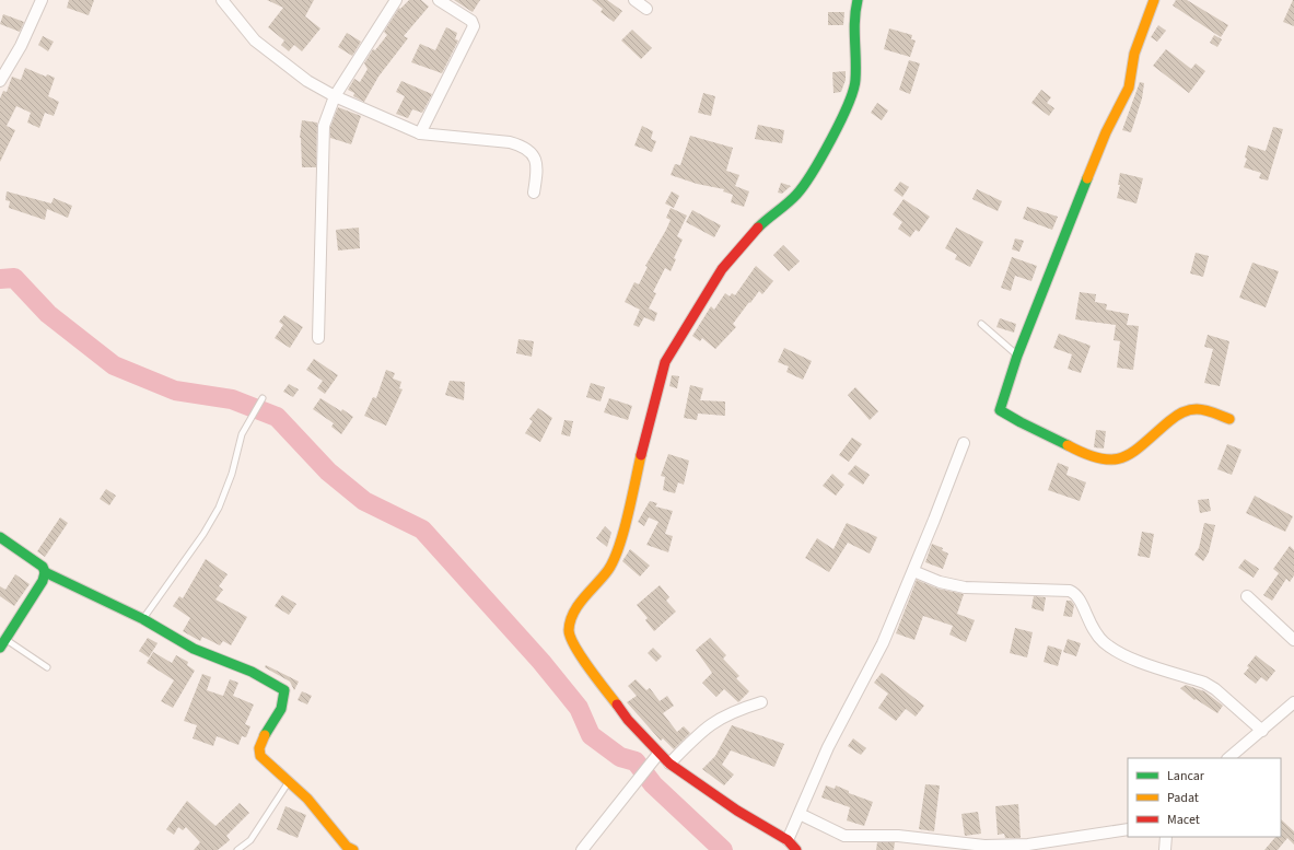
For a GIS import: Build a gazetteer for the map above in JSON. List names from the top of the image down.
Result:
{
  "legend": ["Lancar", "Padat", "Macet"]
}
